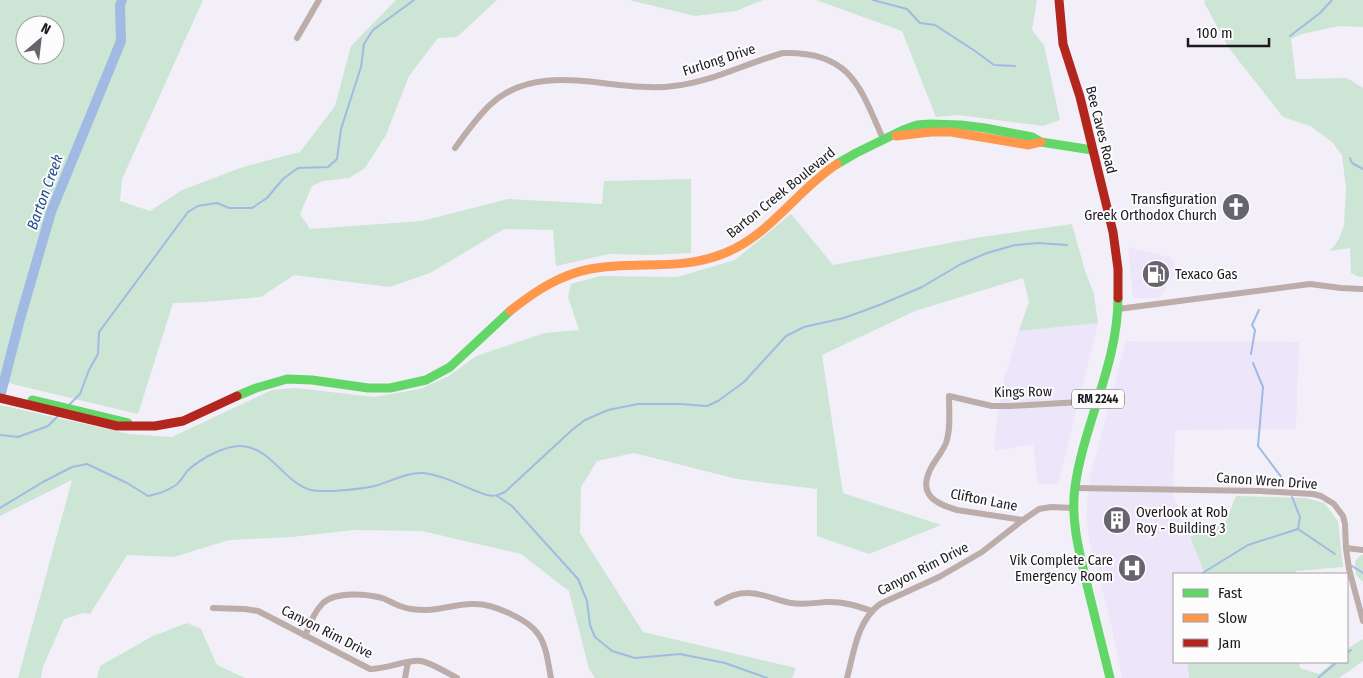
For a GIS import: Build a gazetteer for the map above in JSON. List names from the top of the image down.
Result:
{
  "streets": {
    "street": [
      "Furlong Drive",
      "Bee Caves Road",
      "Barton Creek Boulevard",
      "Kings Row",
      "RM 2244",
      "Canon Wren Drive",
      "Clifton Lane",
      "Canyon Rim Drive"
    ]
  },
  "crossings": [
    ["Furlong Drive", "Barton Creek Boulevard"],
    ["Bee Caves Road", "Barton Creek Boulevard"],
    ["Bee Caves Road", "Kings Row"],
    ["Bee Caves Road", "Canon Wren Drive"],
    ["Bee Caves Road", "Canyon Rim Drive"],
    ["Kings Row", "Clifton Lane"],
    ["Clifton Lane", "Canyon Rim Drive"]
  ],
  "water": ["Barton Creek"],
  "places": {
    "church": ["Transfiguration Greek Orthodox Church"],
    "fuel station": ["Texaco Gas"],
    "building": ["Overlook at Rob Roy - Building 3"],
    "hospital": ["Vik Complete Care Emergency Room"]
  },
  "legend": ["Fast", "Slow", "Jam"],
  "scale_bar": "100 m",
  "north": "top right"
}
